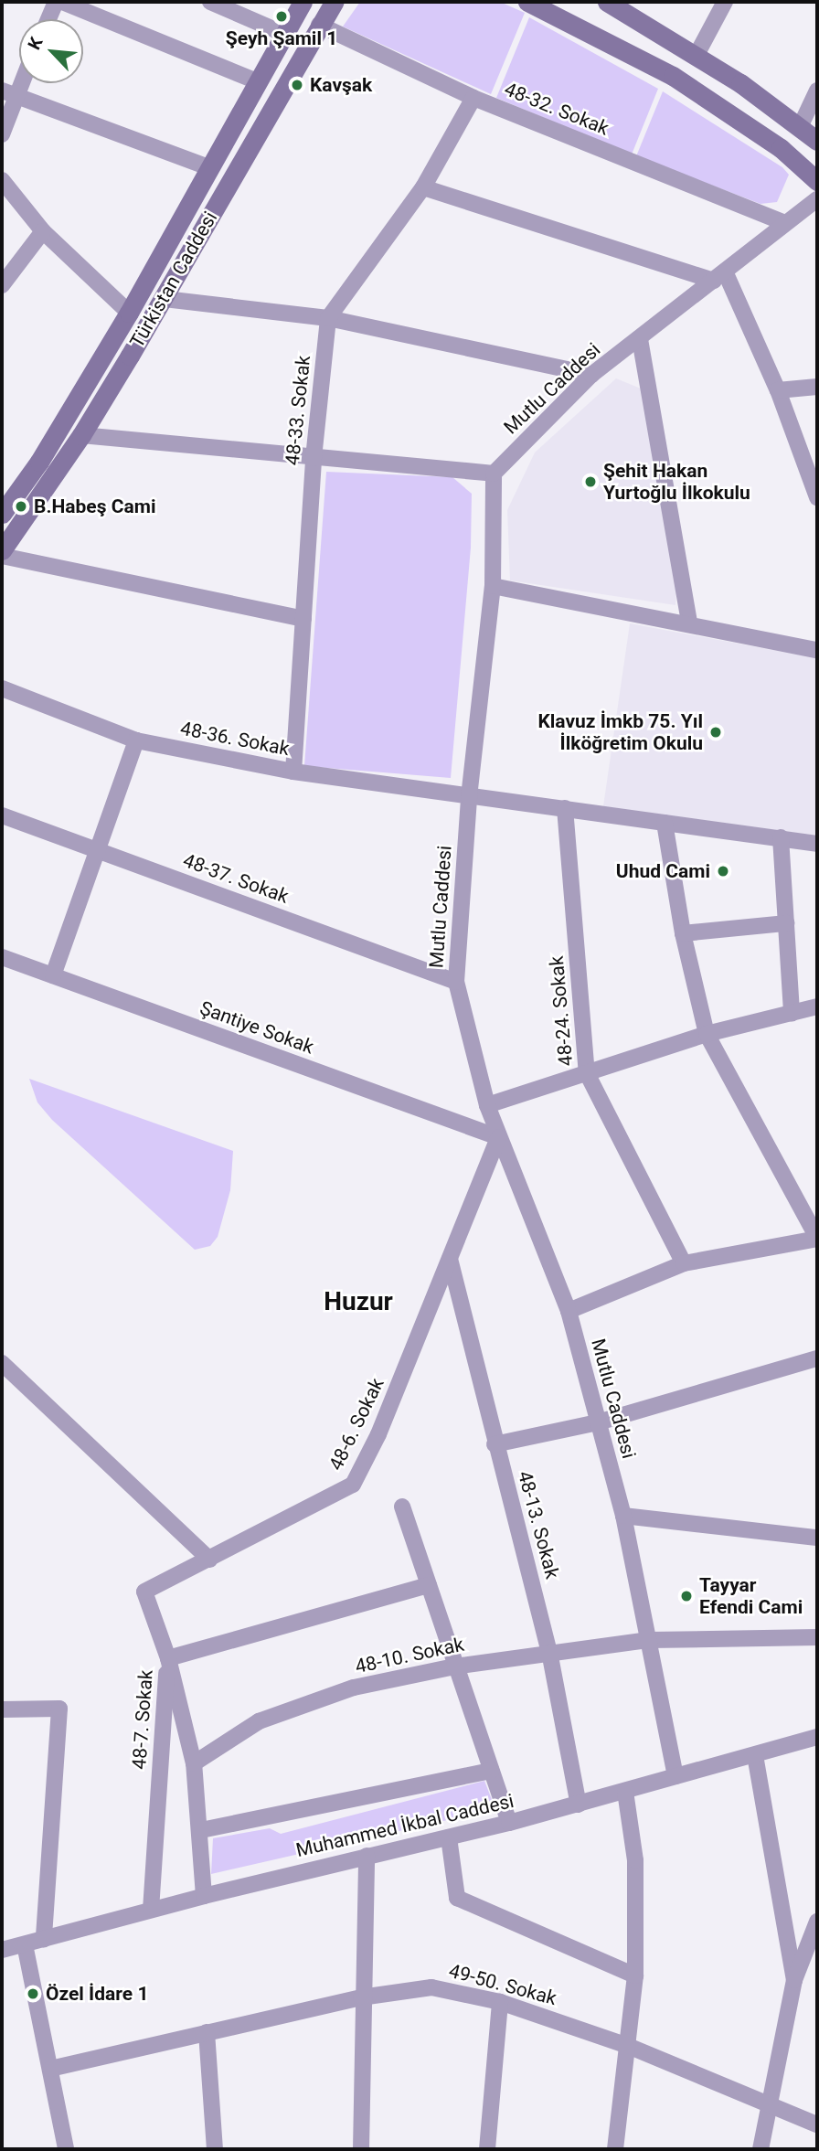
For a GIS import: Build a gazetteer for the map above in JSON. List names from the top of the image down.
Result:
{
  "streets": {
    "street": [
      "48-32. Sokak",
      "Türkistan Caddesi",
      "Mutlu Caddesi",
      "48-33. Sokak",
      "48-36. Sokak",
      "48-37. Sokak",
      "48-24. Sokak",
      "Şantiye Sokak",
      "48-6. Sokak",
      "48-13. Sokak",
      "48-10. Sokak",
      "48-7. Sokak",
      "Muhammed İkbal Caddesi",
      "49-50. Sokak"
    ]
  },
  "crossings": [
    ["48-32. Sokak", "Türkistan Caddesi"],
    ["48-32. Sokak", "Mutlu Caddesi"],
    ["Mutlu Caddesi", "48-36. Sokak"],
    ["Mutlu Caddesi", "48-37. Sokak"],
    ["Mutlu Caddesi", "Şantiye Sokak"],
    ["Mutlu Caddesi", "48-6. Sokak"],
    ["Mutlu Caddesi", "48-10. Sokak"],
    ["Mutlu Caddesi", "Muhammed İkbal Caddesi"],
    ["48-33. Sokak", "48-36. Sokak"],
    ["48-36. Sokak", "48-24. Sokak"],
    ["Şantiye Sokak", "48-6. Sokak"],
    ["48-6. Sokak", "48-13. Sokak"],
    ["48-6. Sokak", "48-7. Sokak"],
    ["48-13. Sokak", "48-10. Sokak"],
    ["48-13. Sokak", "Muhammed İkbal Caddesi"],
    ["48-10. Sokak", "48-7. Sokak"],
    ["48-7. Sokak", "Muhammed İkbal Caddesi"]
  ],
  "districts": ["Huzur"],
  "places": [
    "Şeyh Şamil 1",
    "Kavşak",
    "Şehit Hakan Yurtoğlu İlkokulu",
    "B.Habeş Cami",
    "Klavuz İmkb 75. Yıl İlköğretim Okulu",
    "Uhud Cami",
    "Tayyar Efendi Cami",
    "Özel İdare 1"
  ],
  "north": "top left"
}
